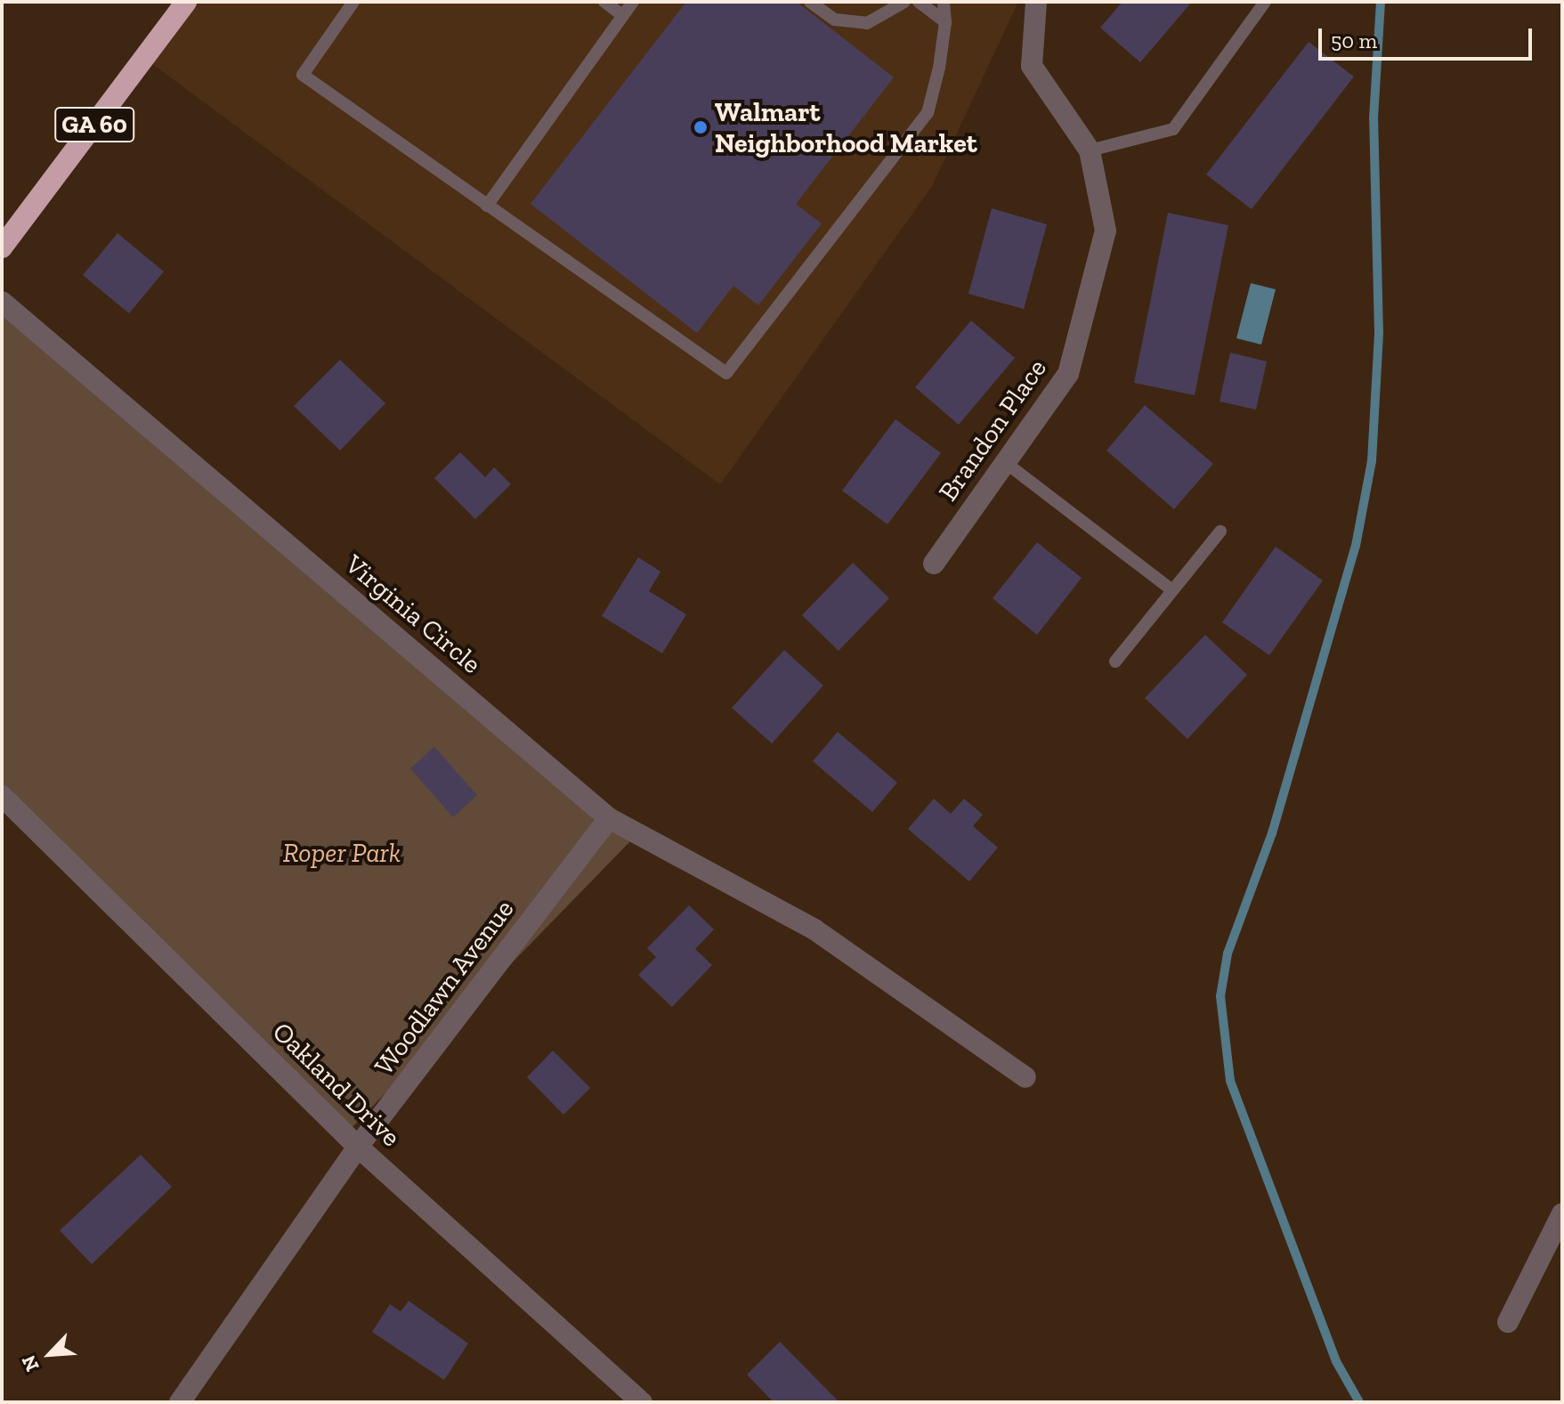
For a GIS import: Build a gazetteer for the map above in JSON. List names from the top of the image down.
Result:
{
  "streets": {
    "highway": ["GA 60"],
    "street": [
      "Brandon Place",
      "Virginia Circle",
      "Woodlawn Avenue",
      "Oakland Drive"
    ]
  },
  "crossings": [
    ["Virginia Circle", "Woodlawn Avenue"],
    ["Woodlawn Avenue", "Oakland Drive"]
  ],
  "parks": ["Roper Park"],
  "places": ["Walmart Neighborhood Market"],
  "scale_bar": "50 m",
  "north": "bottom left"
}
